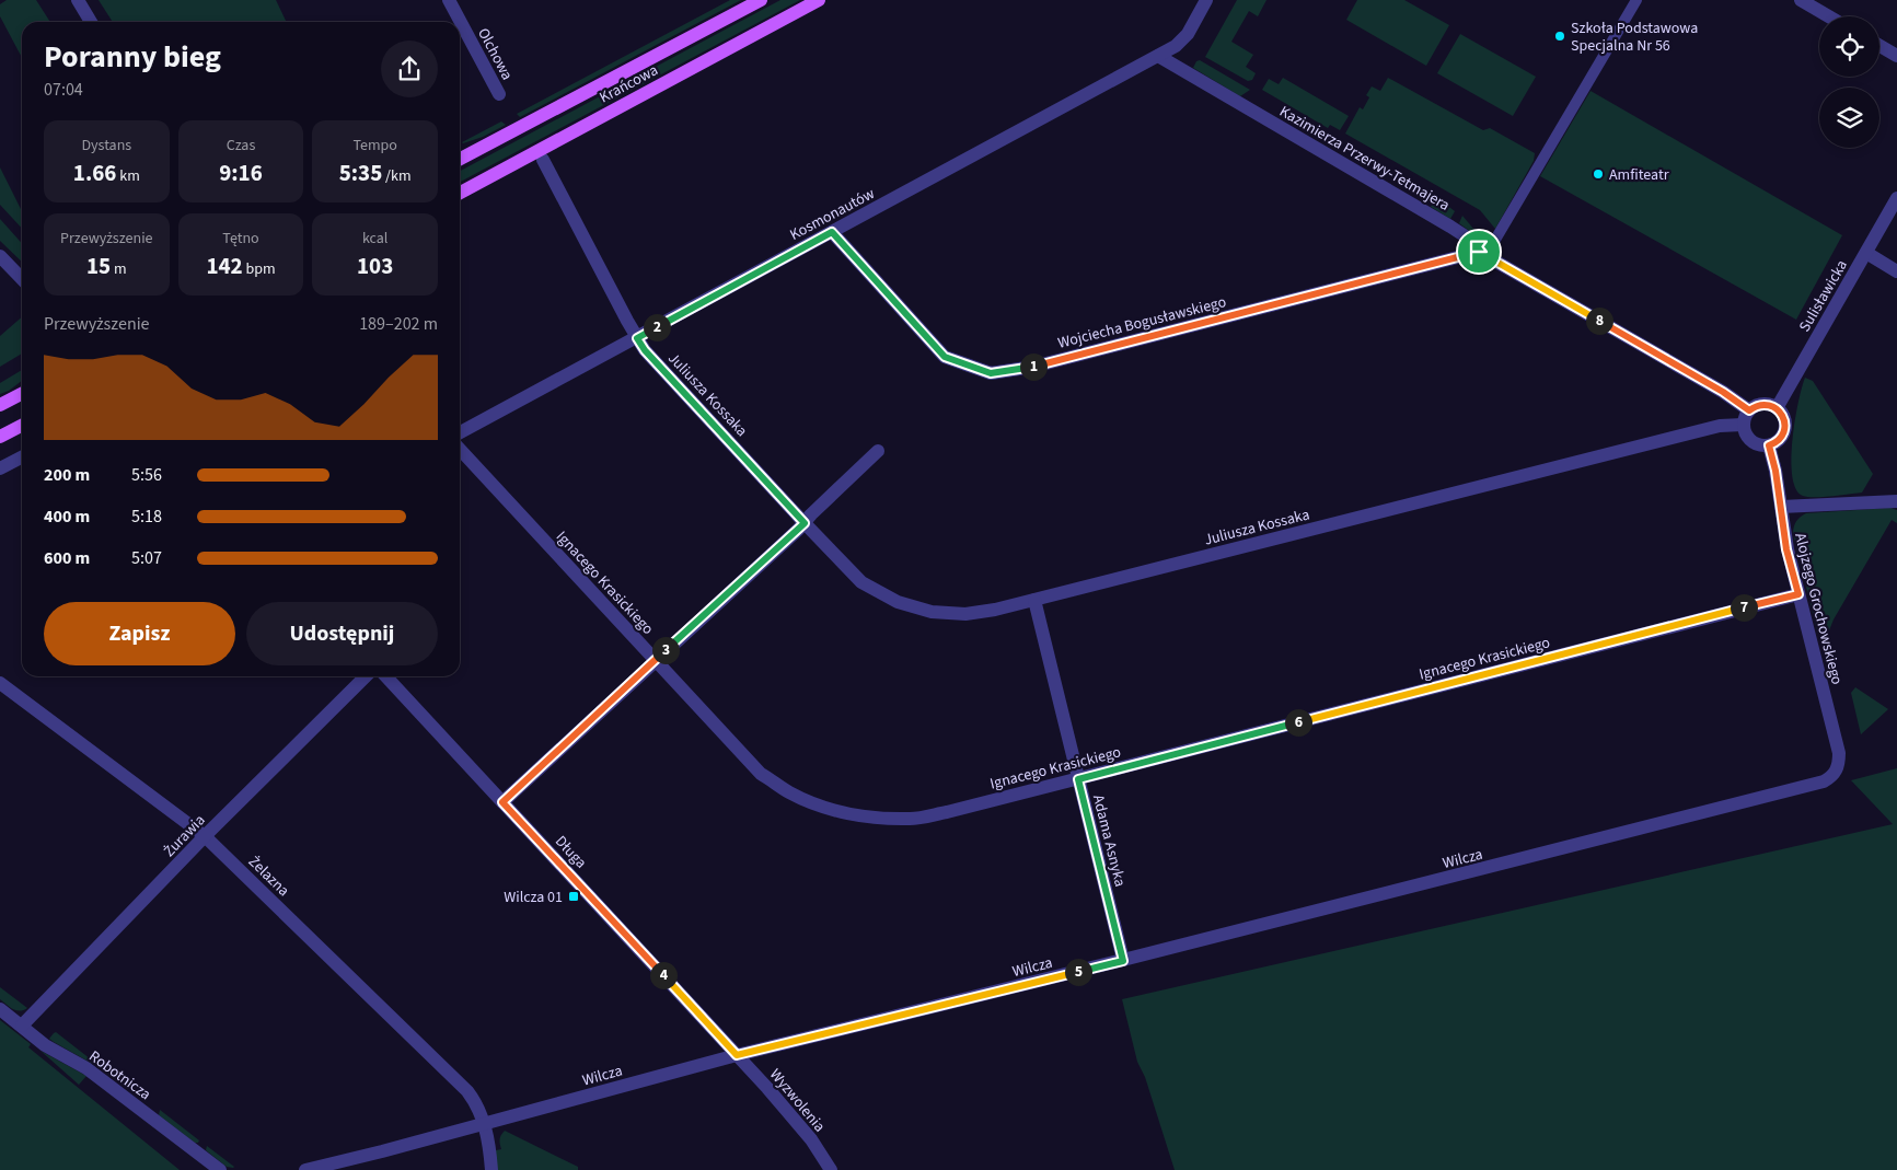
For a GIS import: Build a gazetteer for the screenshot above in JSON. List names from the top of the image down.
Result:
{
  "streets": {
    "main road": ["Krańcowa"],
    "street": [
      "Olchowa",
      "Kazimierza Przerwy-Tetmajera",
      "Kosmonautów",
      "Sulisławicka",
      "Wojciecha Bogusławskiego",
      "Juliusza Kossaka",
      "Ignacego Krasickiego",
      "Alojzego Grochowskiego",
      "Żurawia",
      "Adama Asnyka",
      "Długa",
      "Wilcza",
      "Żelazna",
      "Robotnicza",
      "Wyzwolenia"
    ]
  },
  "crossings": [
    ["Kazimierza Przerwy-Tetmajera", "Kosmonautów"],
    ["Kazimierza Przerwy-Tetmajera", "Sulisławicka"],
    ["Kazimierza Przerwy-Tetmajera", "Wojciecha Bogusławskiego"],
    ["Kazimierza Przerwy-Tetmajera", "Juliusza Kossaka"],
    ["Kazimierza Przerwy-Tetmajera", "Alojzego Grochowskiego"],
    ["Kosmonautów", "Wojciecha Bogusławskiego"],
    ["Kosmonautów", "Juliusza Kossaka"],
    ["Sulisławicka", "Juliusza Kossaka"],
    ["Sulisławicka", "Alojzego Grochowskiego"],
    ["Juliusza Kossaka", "Alojzego Grochowskiego"],
    ["Juliusza Kossaka", "Adama Asnyka"],
    ["Ignacego Krasickiego", "Alojzego Grochowskiego"],
    ["Ignacego Krasickiego", "Adama Asnyka"],
    ["Alojzego Grochowskiego", "Wilcza"],
    ["Żurawia", "Żelazna"],
    ["Żurawia", "Robotnicza"],
    ["Adama Asnyka", "Wilcza"],
    ["Długa", "Wilcza"],
    ["Długa", "Wyzwolenia"],
    ["Wilcza", "Żelazna"],
    ["Wilcza", "Wyzwolenia"]
  ],
  "places": {
    "other": ["Szkoła Podstawowa Specjalna Nr 56", "Amfiteatr"],
    "transit": ["Wilcza 01"]
  },
  "page": {
    "heading": ["Poranny bieg", "07:04"],
    "stats": [
      ["Dystans", "1.66 km"],
      ["Czas", "9:16"],
      ["Tempo", "5:35 /km"],
      ["Przewyższenie", "15 m"],
      ["Tętno", "142 bpm"],
      ["kcal", "103"]
    ],
    "chart": ["Przewyższenie", "189–202 m"],
    "pins": [
      "8",
      "2",
      "1",
      "7",
      "3",
      "6",
      "5",
      "4"
    ],
    "list": [
      {
        "name": "200 m",
        "note": "5:56"
      },
      {
        "name": "400 m",
        "note": "5:18"
      },
      {
        "name": "600 m",
        "note": "5:07"
      }
    ],
    "buttons": ["Zapisz", "Udostępnij"]
  }
}
